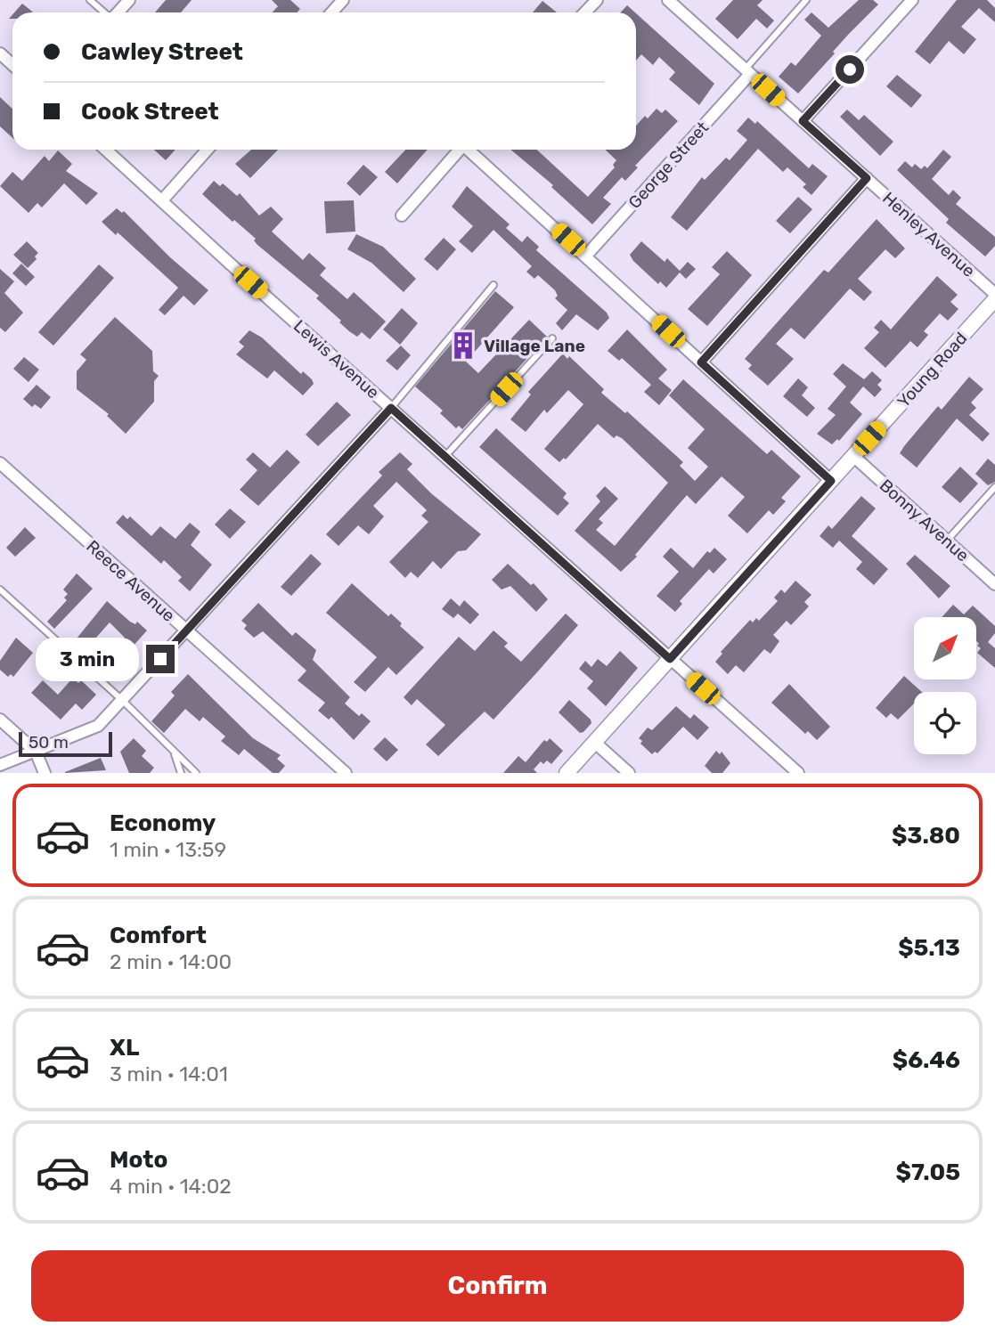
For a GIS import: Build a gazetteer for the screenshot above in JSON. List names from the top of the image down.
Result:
{
  "streets": {
    "street": [
      "George Street",
      "Henley Avenue",
      "Lewis Avenue",
      "Young Road",
      "Bonny Avenue",
      "Reece Avenue"
    ]
  },
  "crossings": [
    ["George Street", "Henley Avenue"],
    ["Lewis Avenue", "Young Road"],
    ["Young Road", "Bonny Avenue"]
  ],
  "places": {
    "building": ["Village Lane"]
  },
  "scale_bar": "50 m",
  "north": "top right",
  "page": {
    "banner": ["Cawley Street", "Cook Street"],
    "bubble": "3 min",
    "scale": "50 m",
    "list": [
      {
        "name": "Economy",
        "note": "1 min · 13:59",
        "value": "$3.80"
      },
      {
        "name": "Comfort",
        "note": "2 min · 14:00",
        "value": "$5.13"
      },
      {
        "name": "XL",
        "note": "3 min · 14:01",
        "value": "$6.46"
      },
      {
        "name": "Moto",
        "note": "4 min · 14:02",
        "value": "$7.05"
      }
    ],
    "buttons": "Confirm"
  }
}
